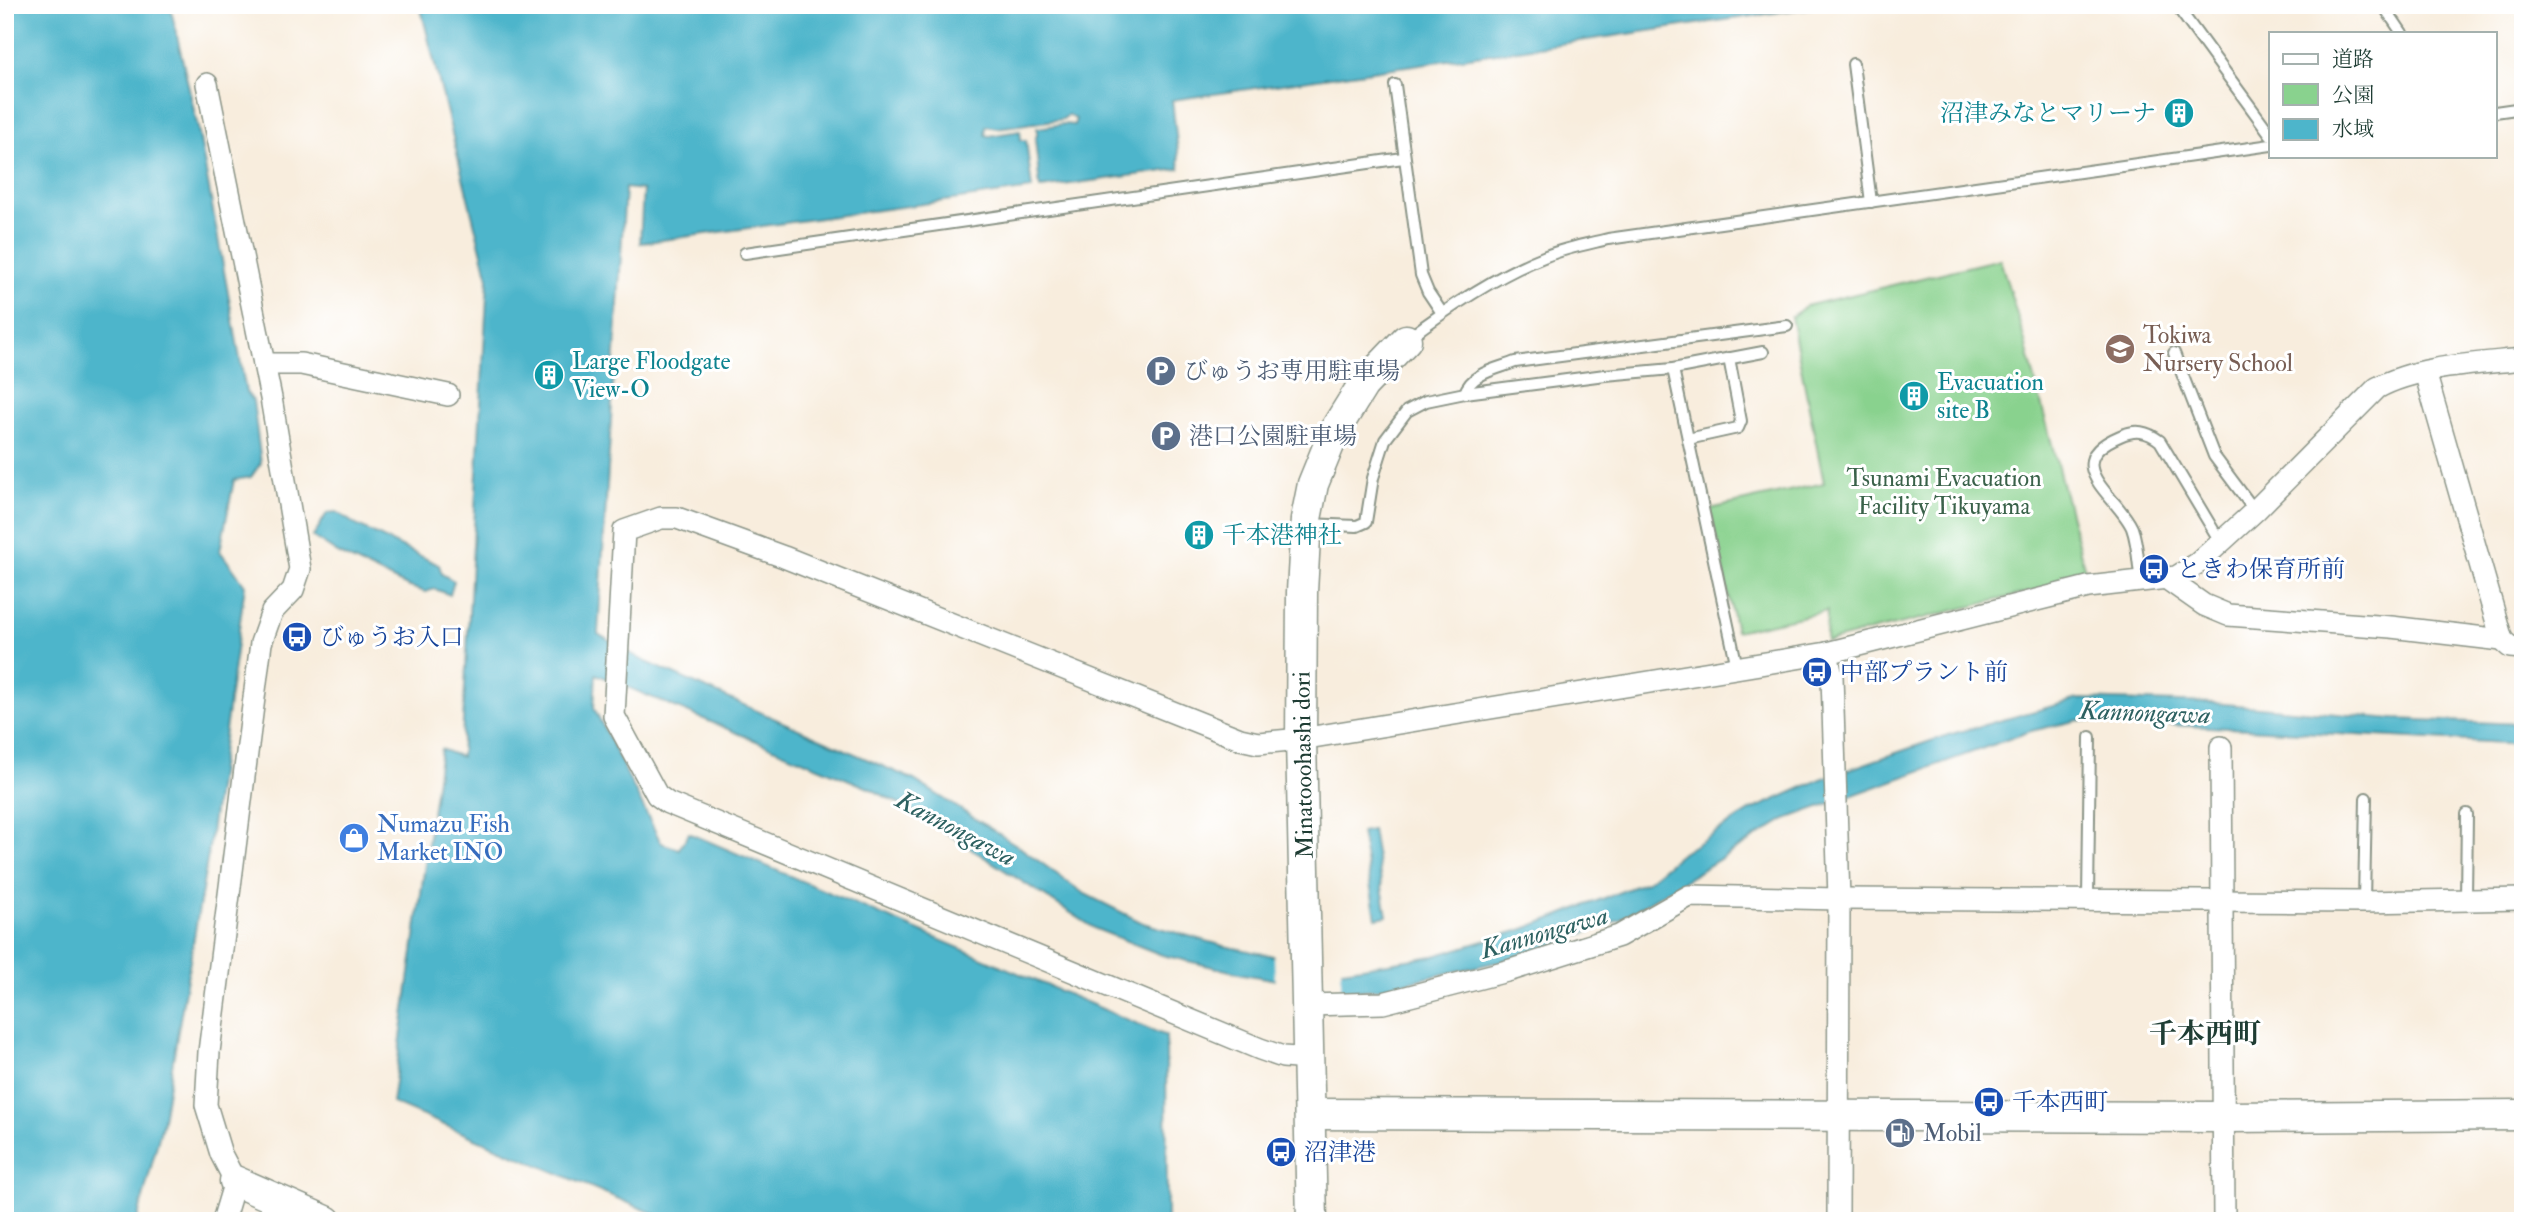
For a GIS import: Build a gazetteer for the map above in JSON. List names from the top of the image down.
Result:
{
  "streets": {
    "street": ["Minatooohashi dori"]
  },
  "districts": ["千本西町"],
  "water": ["Kannongawa"],
  "parks": ["Tsunami Evacuation Facility Tikuyama"],
  "places": {
    "building": [
      "沼津みなとマリーナ",
      "Large Floodgate View-O",
      "Evacuation site B",
      "千本港神社"
    ],
    "school or university": ["Tokiwa Nursery School"],
    "parking": ["びゅうお専用駐車場", "港口公園駐車場"],
    "bus stop": [
      "ときわ保育所前",
      "びゅうお入口",
      "中部プラント前",
      "千本西町",
      "沼津港"
    ],
    "shop": ["Numazu Fish Market INO"],
    "fuel station": ["Mobil"]
  },
  "legend": ["道路", "公園", "水域"]
}
